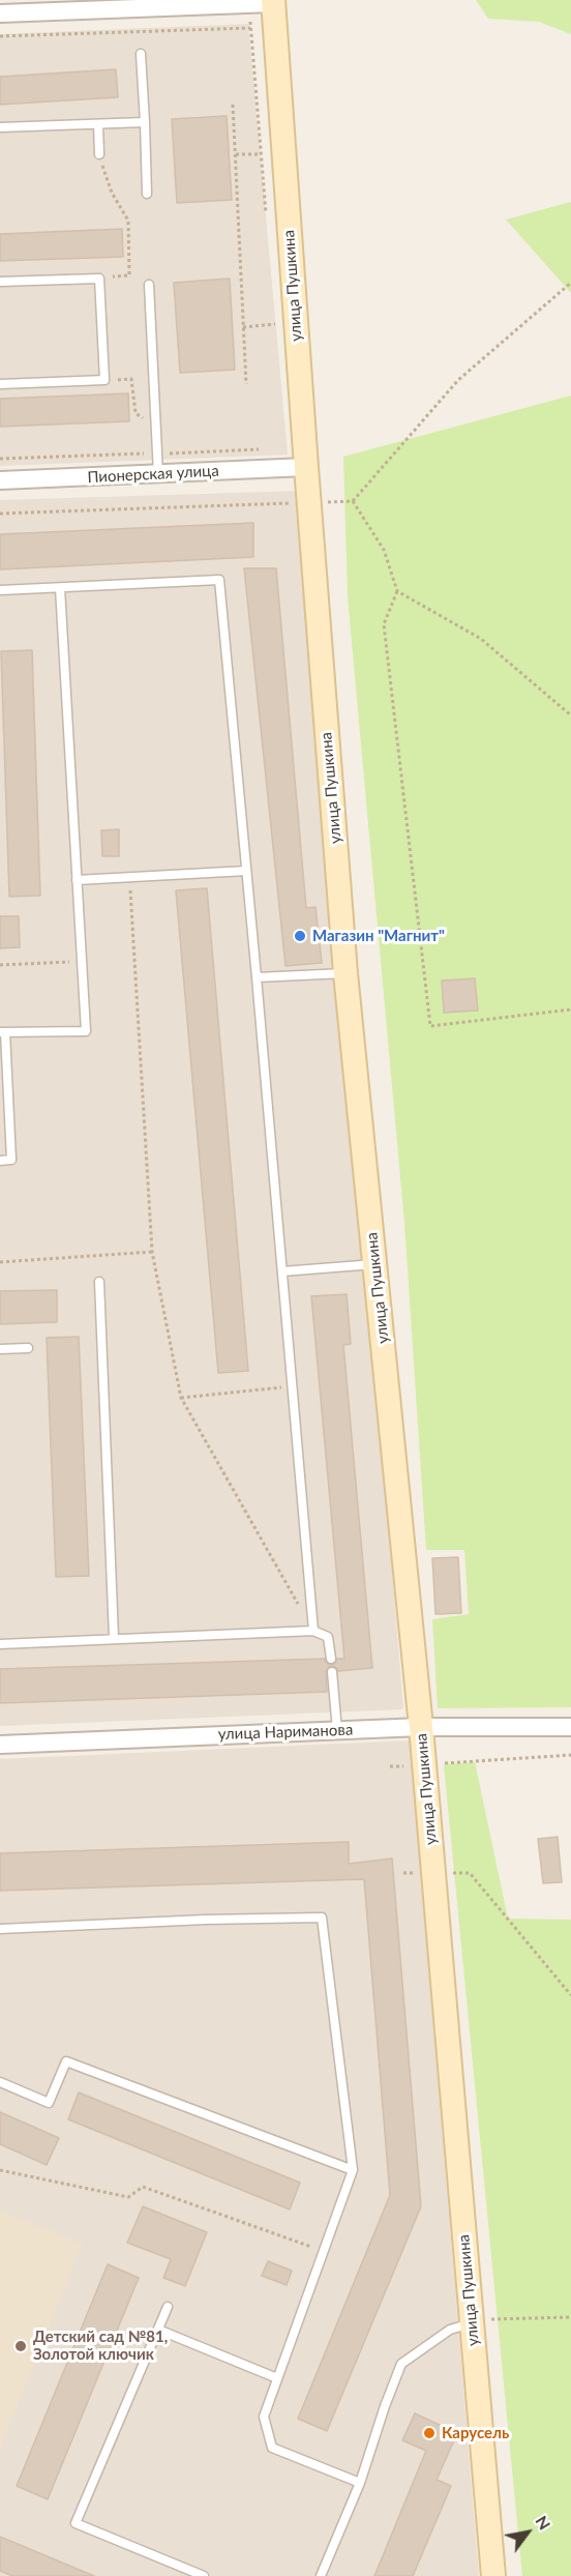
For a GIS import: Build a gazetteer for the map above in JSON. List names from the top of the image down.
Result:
{
  "streets": {
    "street": ["улица Пушкина", "Пионерская улица", "улица Нариманова"]
  },
  "crossings": [
    ["улица Пушкина", "Пионерская улица"],
    ["улица Пушкина", "улица Нариманова"]
  ],
  "places": ["Магазин \"Магнит\"", "Детский сад №81, Золотой ключик", "Карусель"],
  "north": "top right"
}
